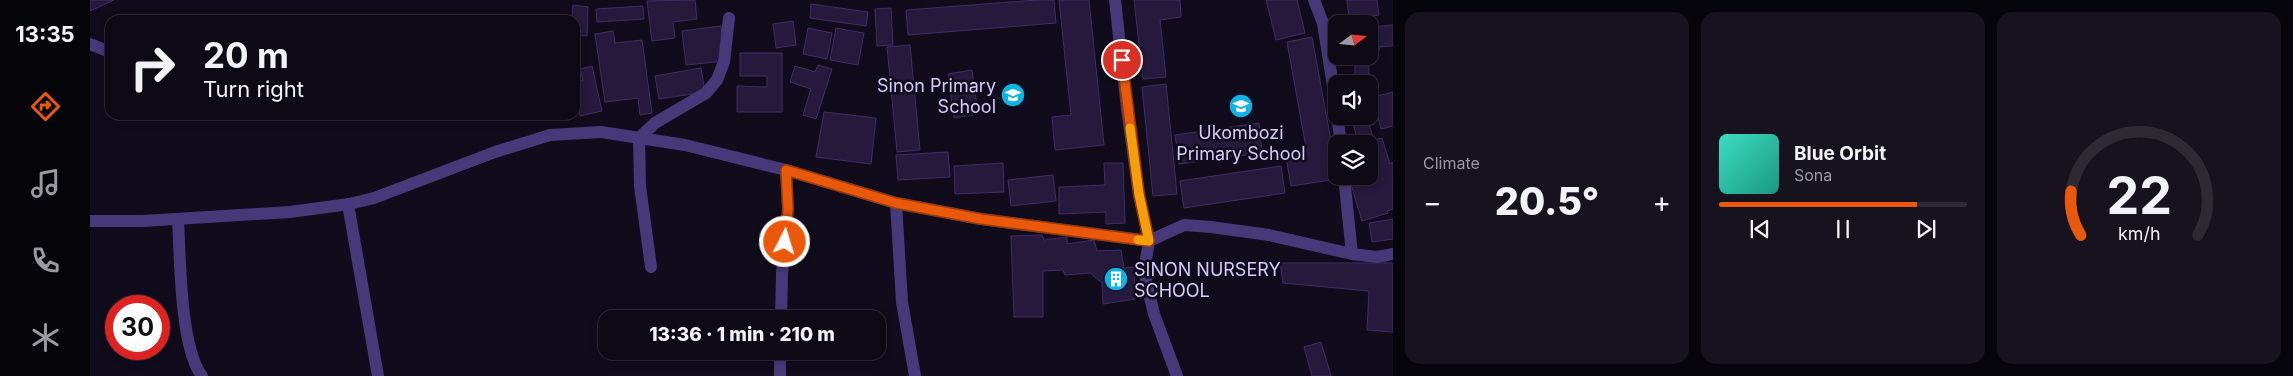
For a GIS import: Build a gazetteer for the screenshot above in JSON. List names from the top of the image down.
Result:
{
  "places": {
    "school or university": ["Sinon Primary School", "Ukombozi Primary School"],
    "building": ["SINON NURSERY SCHOOL"]
  },
  "north": "right",
  "page": {
    "tabs": "13:35",
    "tile": "Climate",
    "turn": ["20 m", "Turn right"],
    "song": ["Blue Orbit", "Sona"],
    "heat": ["−", "20.5°", "+"],
    "limit": "30",
    "trip": "13:36 · 1 min · 210 m",
    "gauge": ["22", "km/h"]
  }
}
